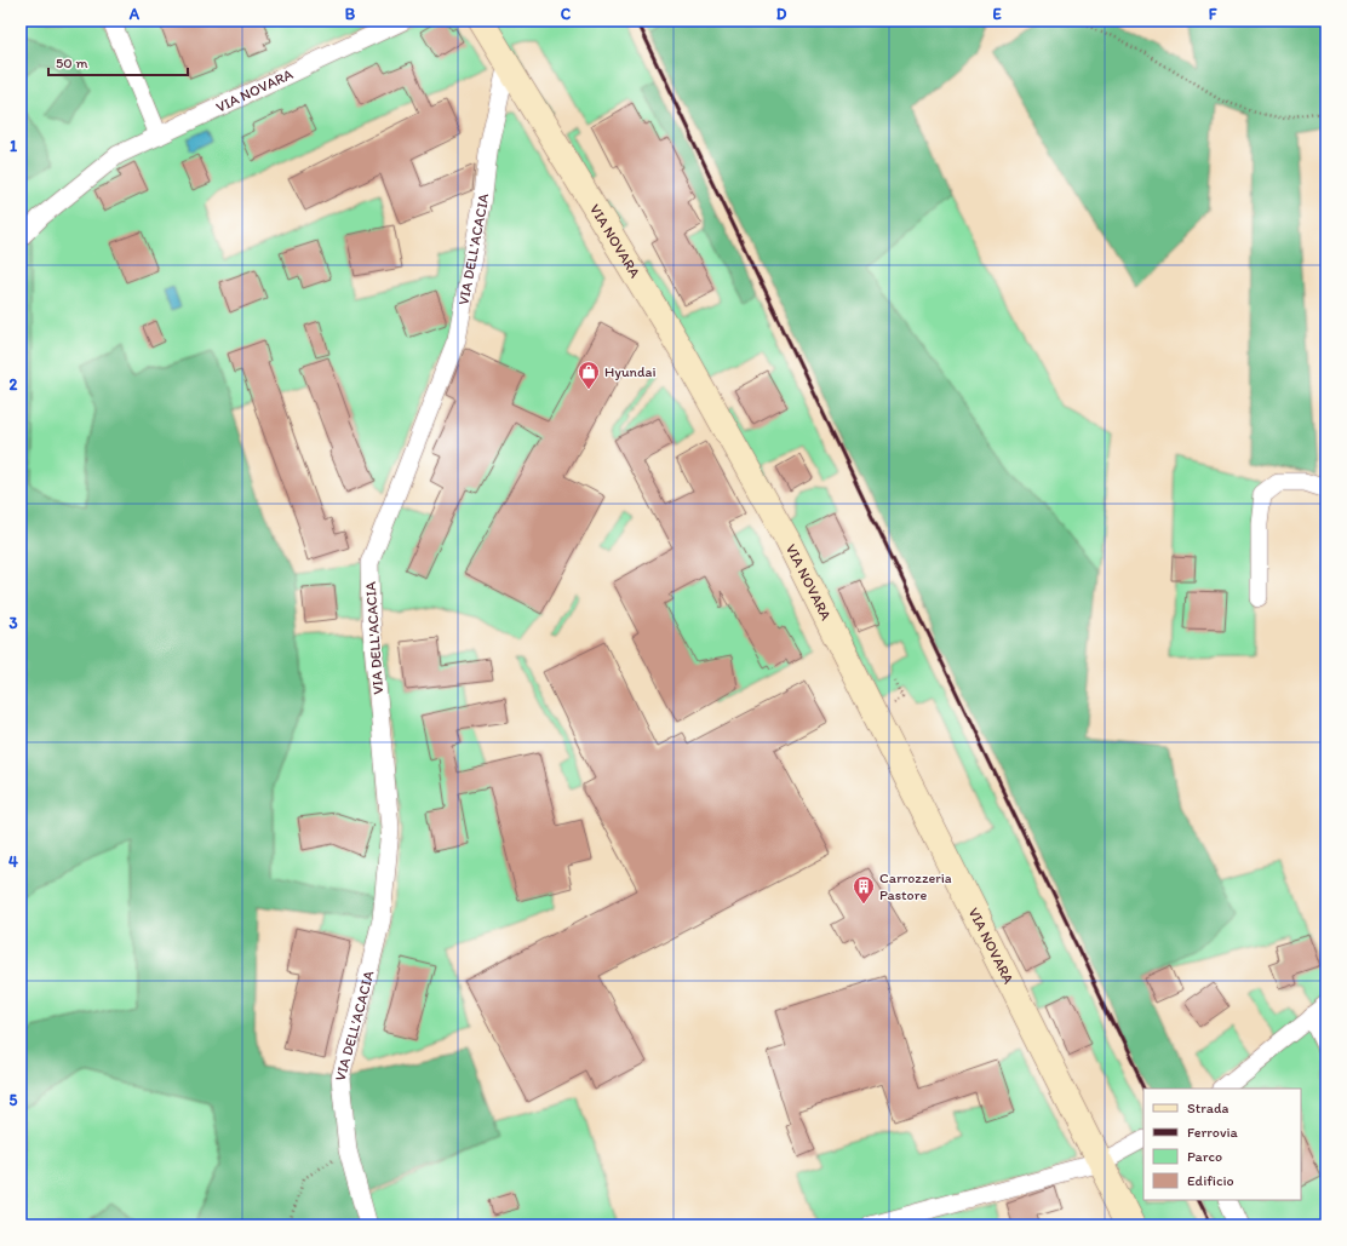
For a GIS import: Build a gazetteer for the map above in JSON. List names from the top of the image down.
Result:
{
  "streets": {
    "main road": ["VIA NOVARA"],
    "street": ["VIA DELL'ACACIA"]
  },
  "crossings": [
    ["VIA NOVARA", "VIA DELL'ACACIA"]
  ],
  "places": {
    "shop": ["Hyundai"],
    "building": ["Carrozzeria Pastore"]
  },
  "legend": [
    "Strada",
    "Ferrovia",
    "Parco",
    "Edificio"
  ],
  "scale_bar": "50 m",
  "grid": {
    "columns": [
      "A",
      "B",
      "C",
      "D",
      "E",
      "F"
    ],
    "rows": [
      "1",
      "2",
      "3",
      "4",
      "5"
    ]
  }
}
